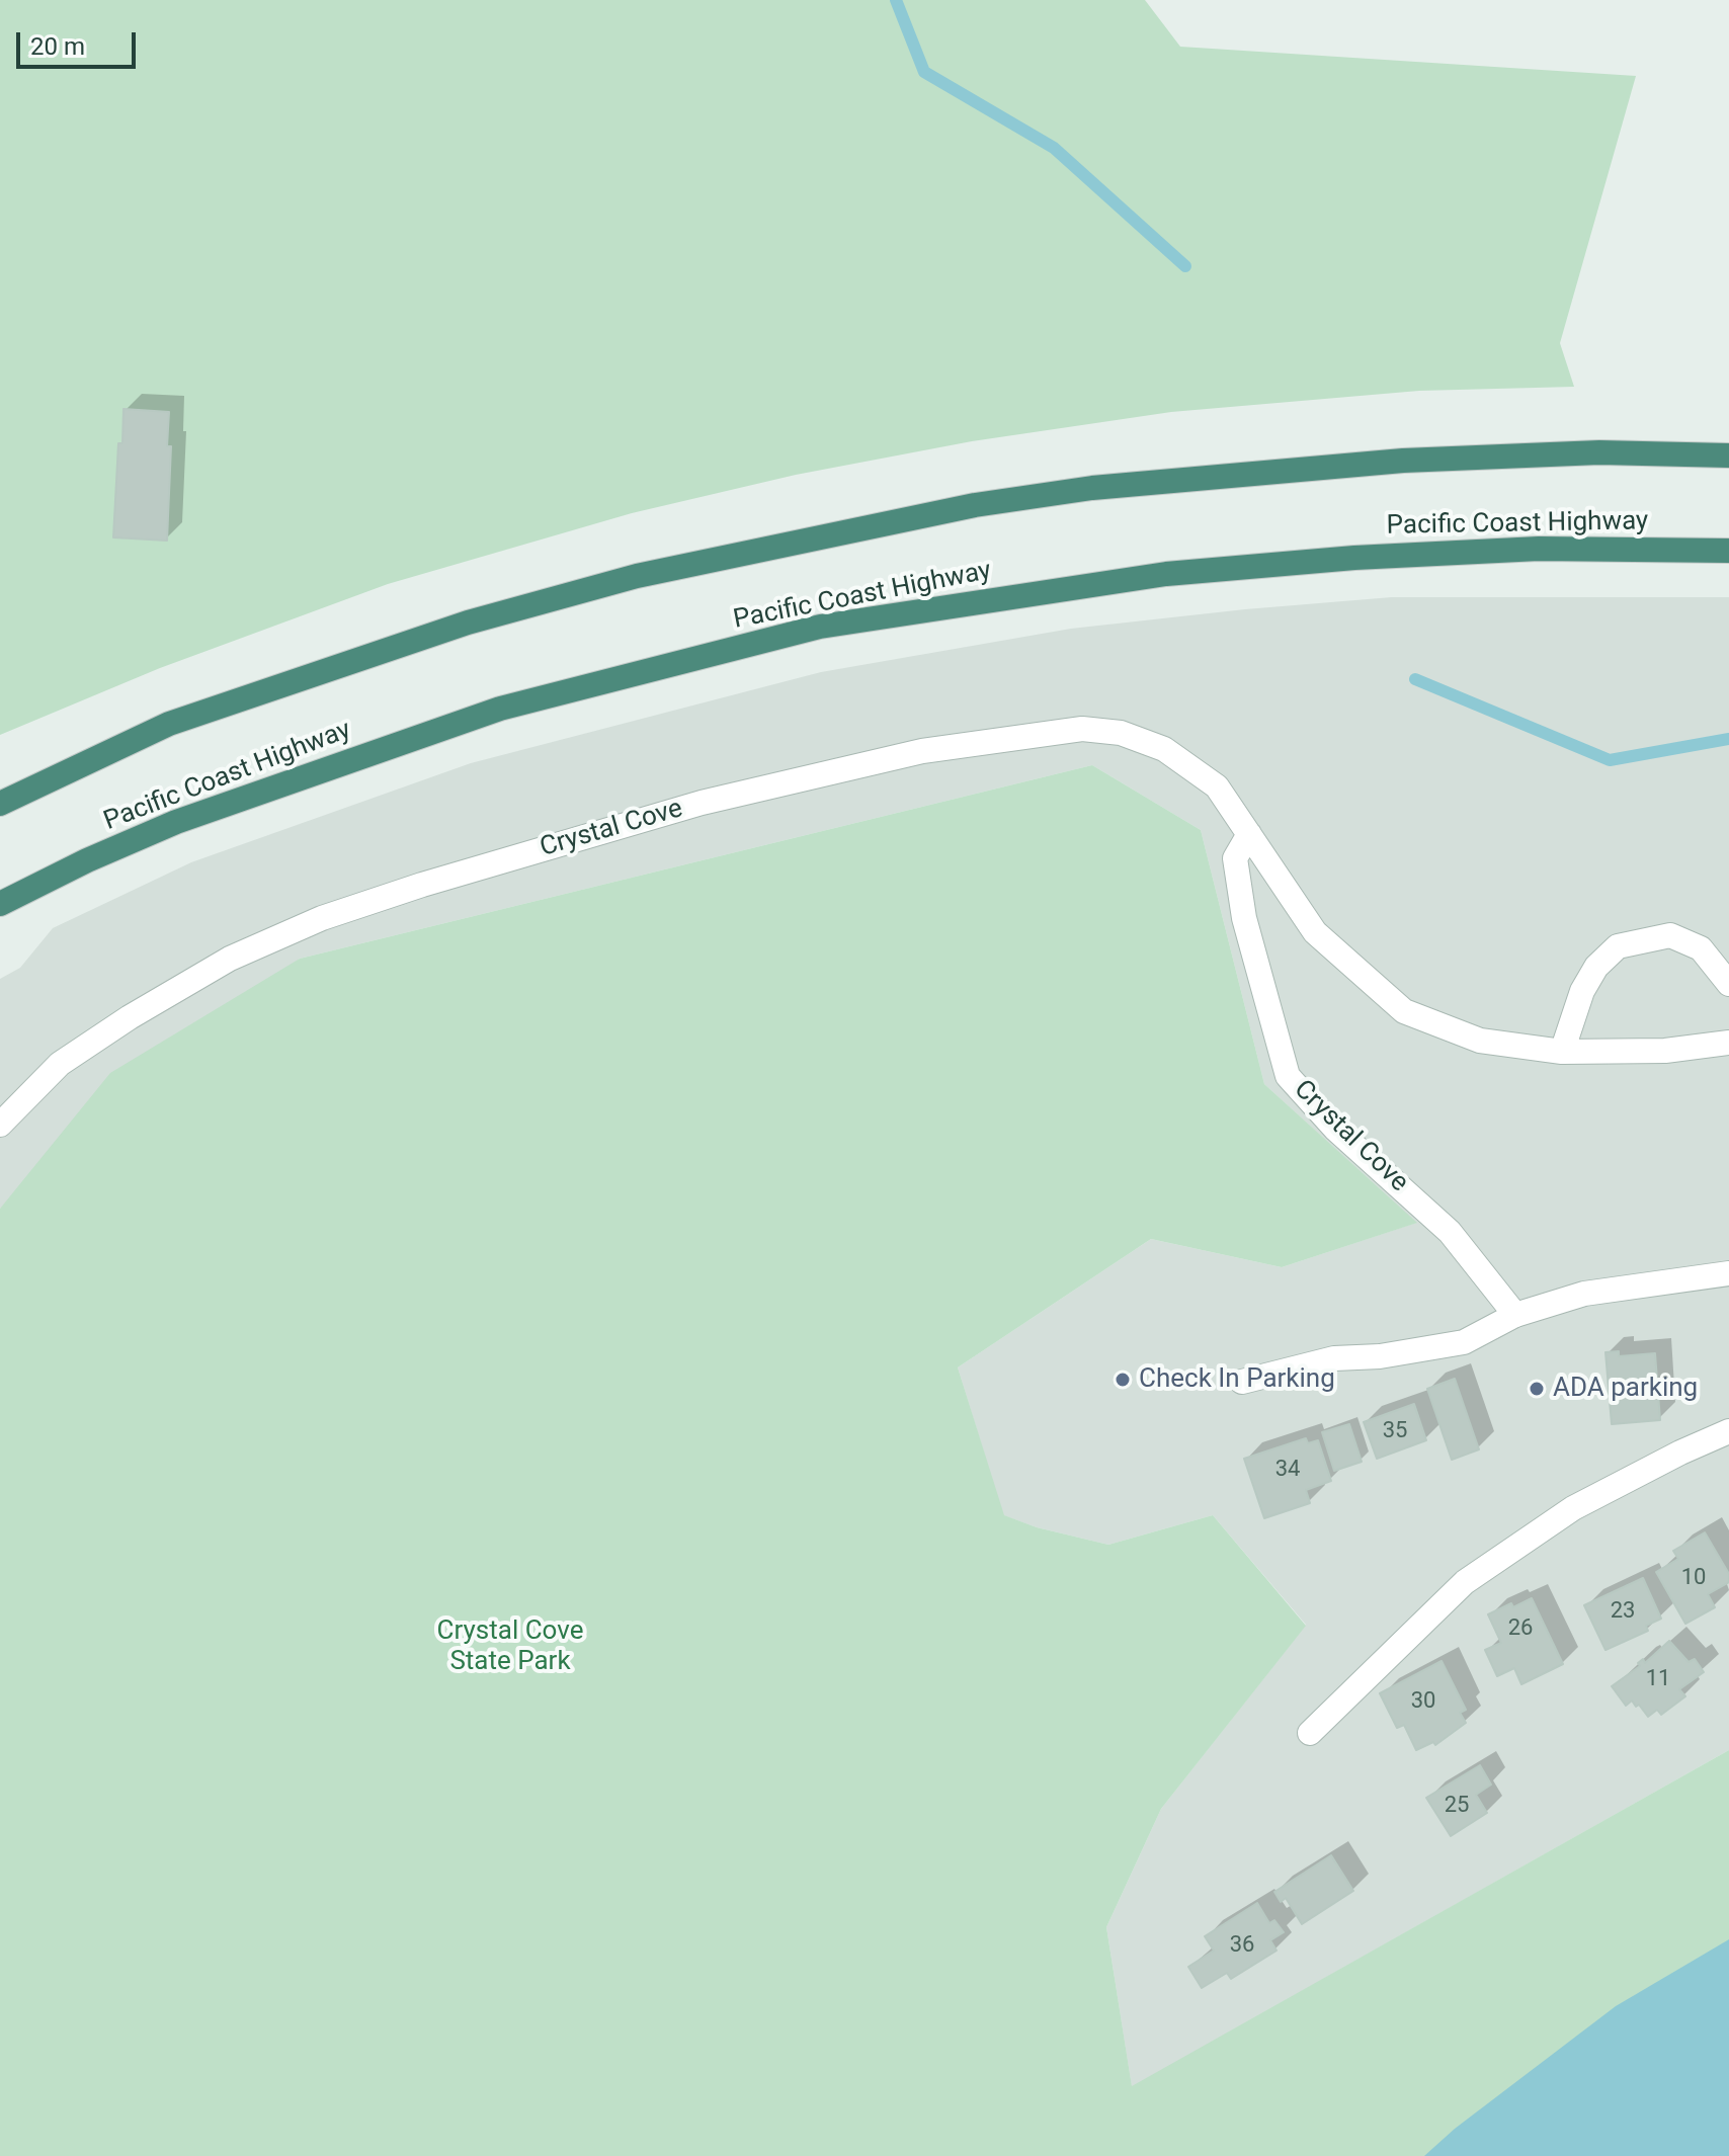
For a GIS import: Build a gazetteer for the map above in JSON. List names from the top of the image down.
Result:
{
  "streets": {
    "highway": ["Pacific Coast Highway"],
    "street": ["Crystal Cove"]
  },
  "parks": ["Crystal Cove State Park"],
  "places": ["Check In Parking", "ADA parking"],
  "house_numbers": [
    "35",
    "34",
    "10",
    "23",
    "26",
    "11",
    "30",
    "25",
    "36"
  ],
  "scale_bar": "20 m"
}
